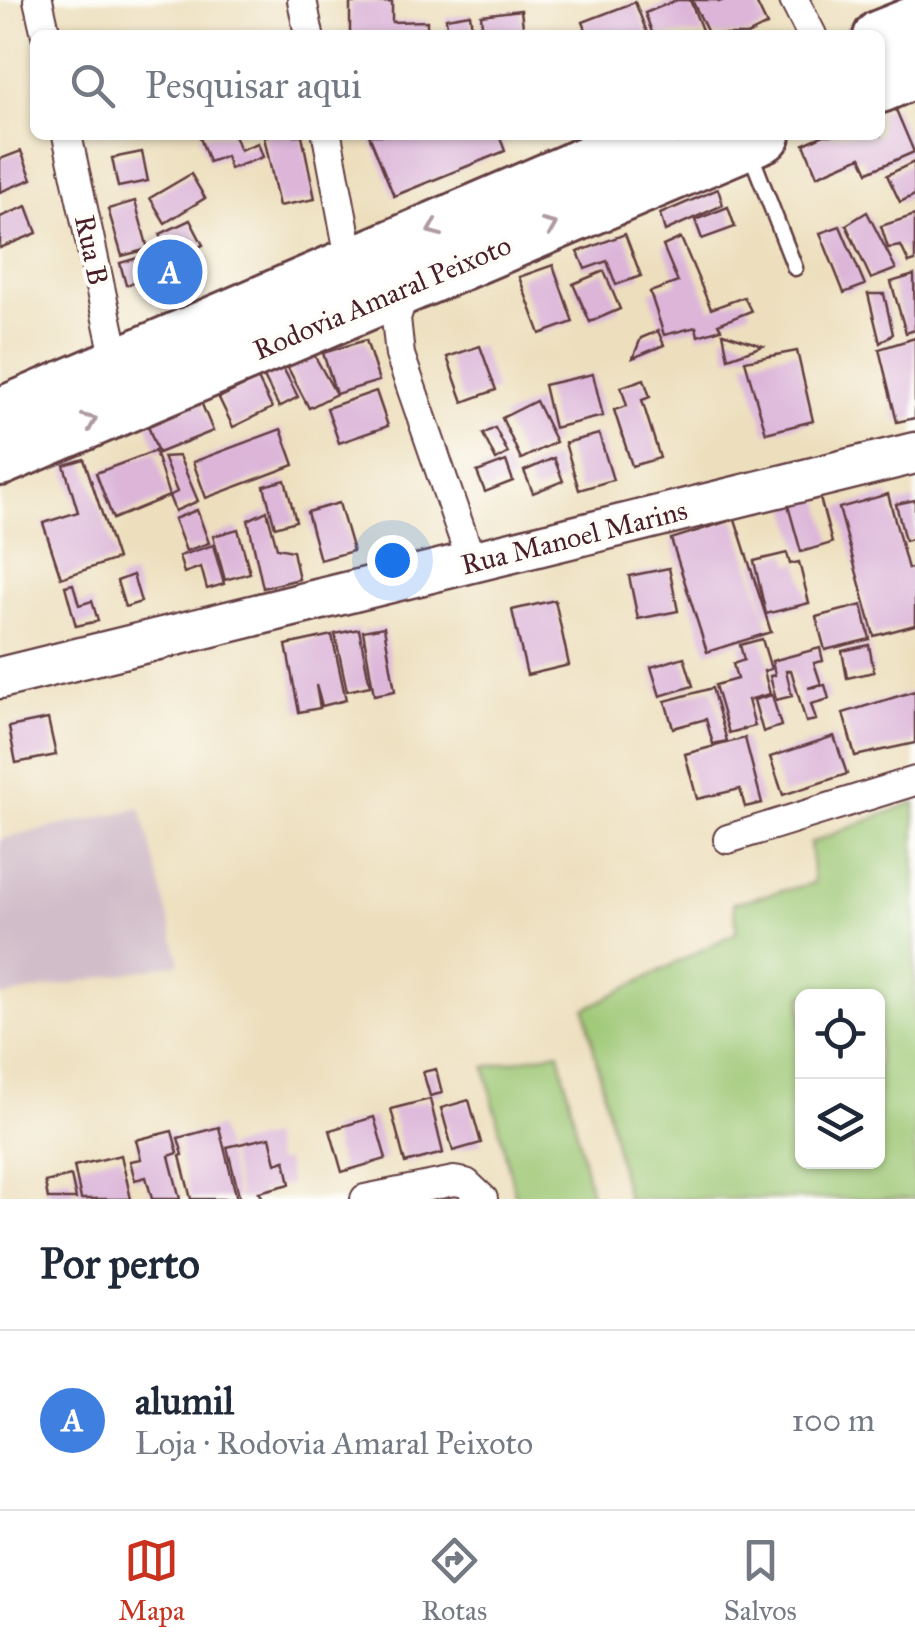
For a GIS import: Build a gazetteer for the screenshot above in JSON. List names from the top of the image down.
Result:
{
  "streets": {
    "highway": ["Rodovia Amaral Peixoto"],
    "main road": ["Rua Manoel Marins"],
    "street": ["Rua B"]
  },
  "crossings": [
    ["Rua B", "Rodovia Amaral Peixoto"]
  ],
  "page": {
    "search": "Pesquisar aqui",
    "pins": "A",
    "heading": "Por perto",
    "list": [
      {
        "mark": "A",
        "name": "alumil",
        "note": "Loja · Rodovia Amaral Peixoto",
        "value": "100 m"
      }
    ],
    "nav": ["Mapa", "Rotas", "Salvos"]
  }
}
